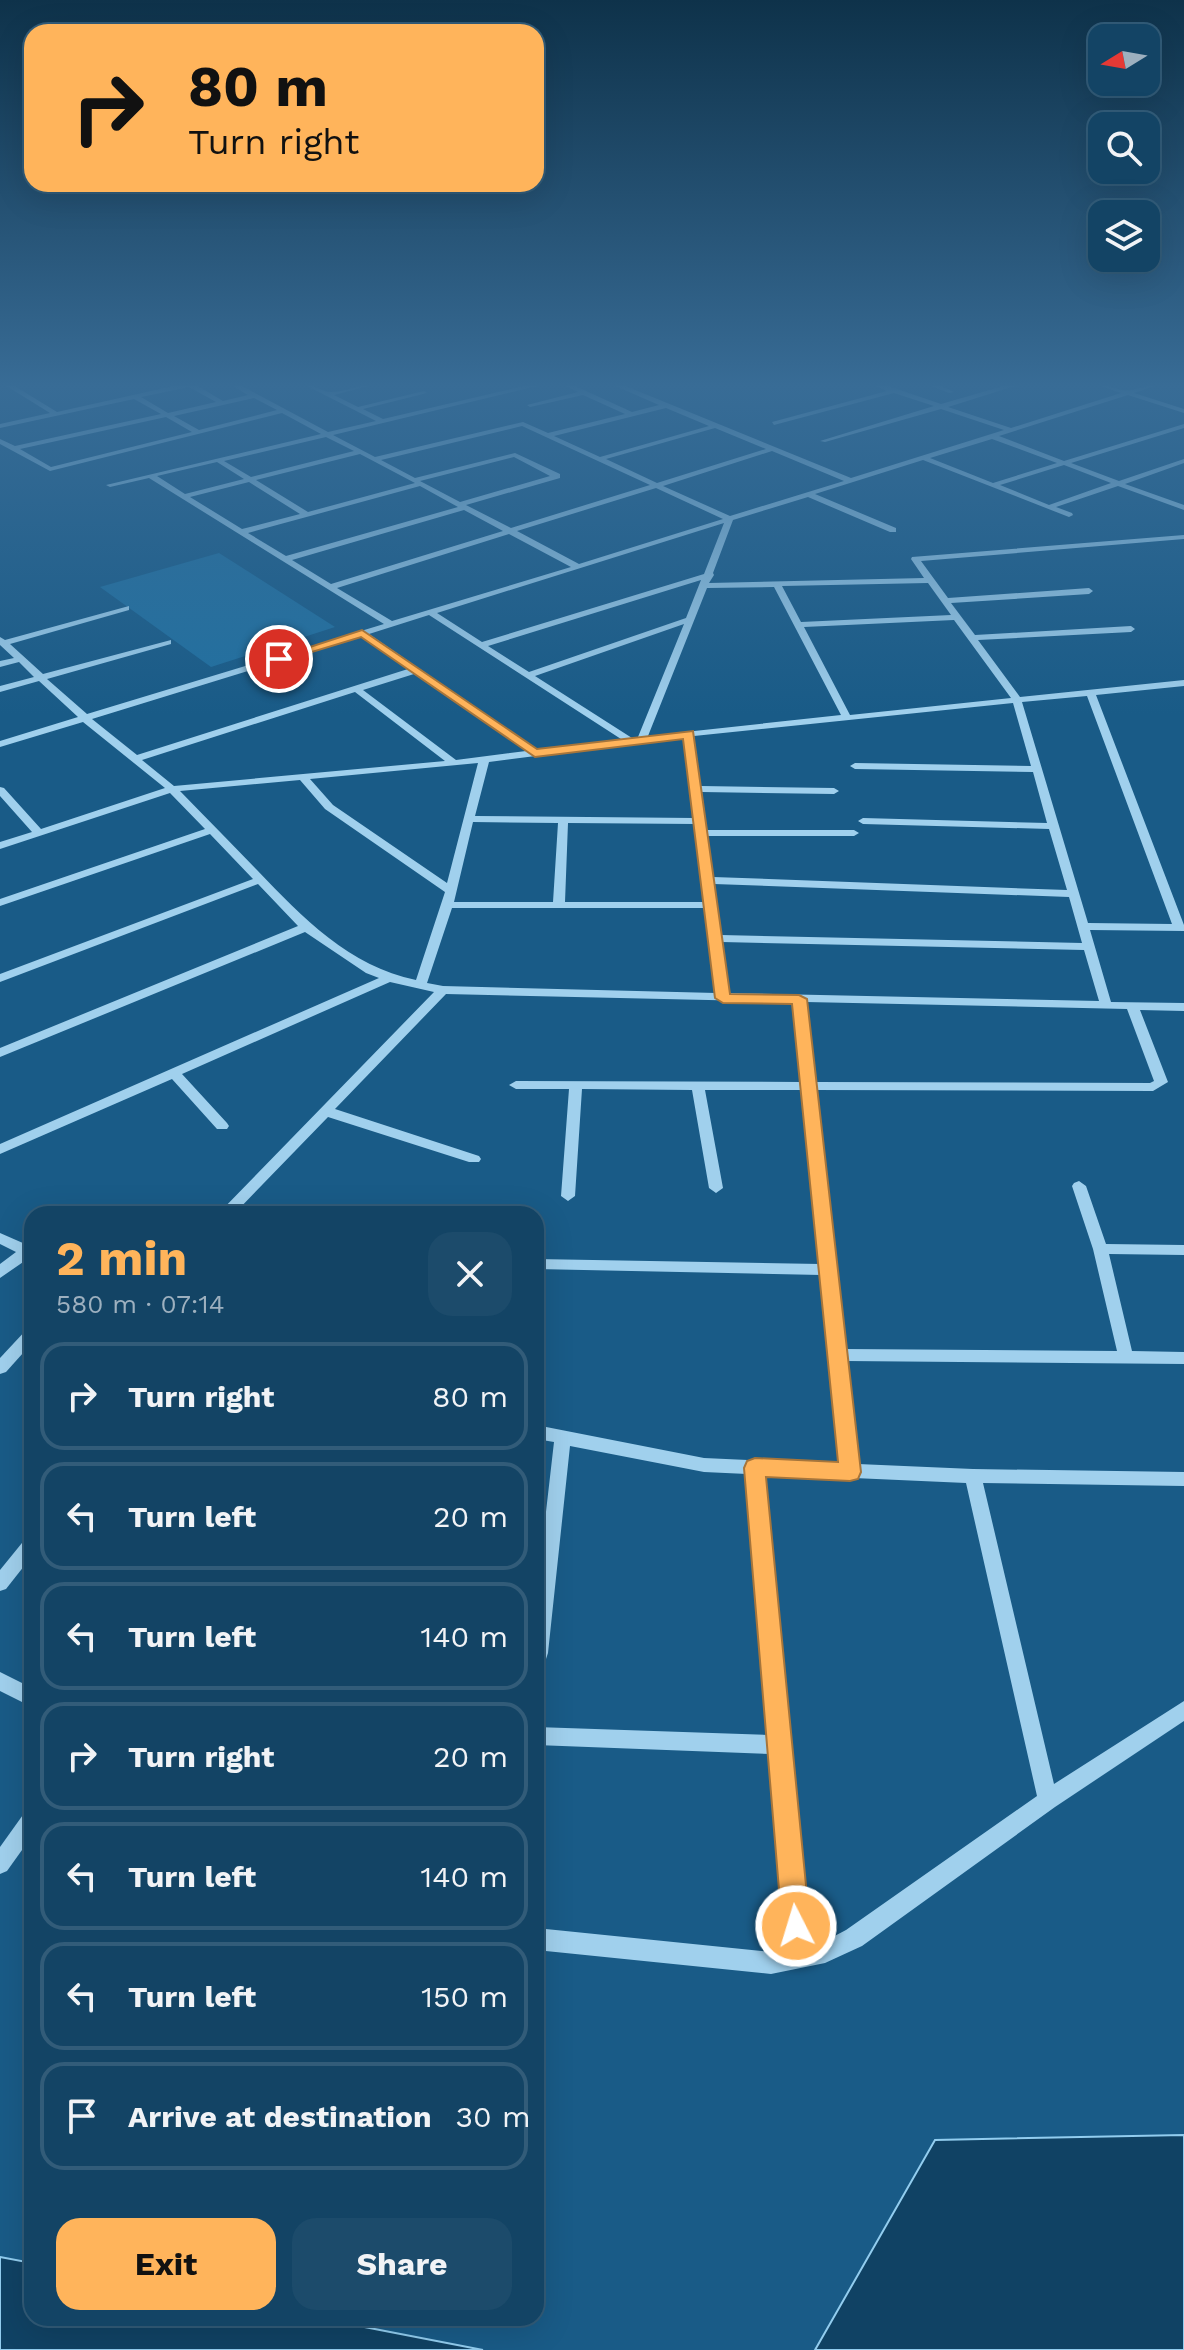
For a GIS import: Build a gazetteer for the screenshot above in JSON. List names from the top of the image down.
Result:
{
  "north": "left",
  "page": {
    "turn": ["80 m", "Turn right"],
    "heading": ["2 min", "580 m · 07:14"],
    "list": [
      {
        "name": "Turn right",
        "value": "80 m"
      },
      {
        "name": "Turn left",
        "value": "20 m"
      },
      {
        "name": "Turn left",
        "value": "140 m"
      },
      {
        "name": "Turn right",
        "value": "20 m"
      },
      {
        "name": "Turn left",
        "value": "140 m"
      },
      {
        "name": "Turn left",
        "value": "150 m"
      },
      {
        "name": "Arrive at destination",
        "value": "30 m"
      }
    ],
    "buttons": ["Exit", "Share"]
  }
}
